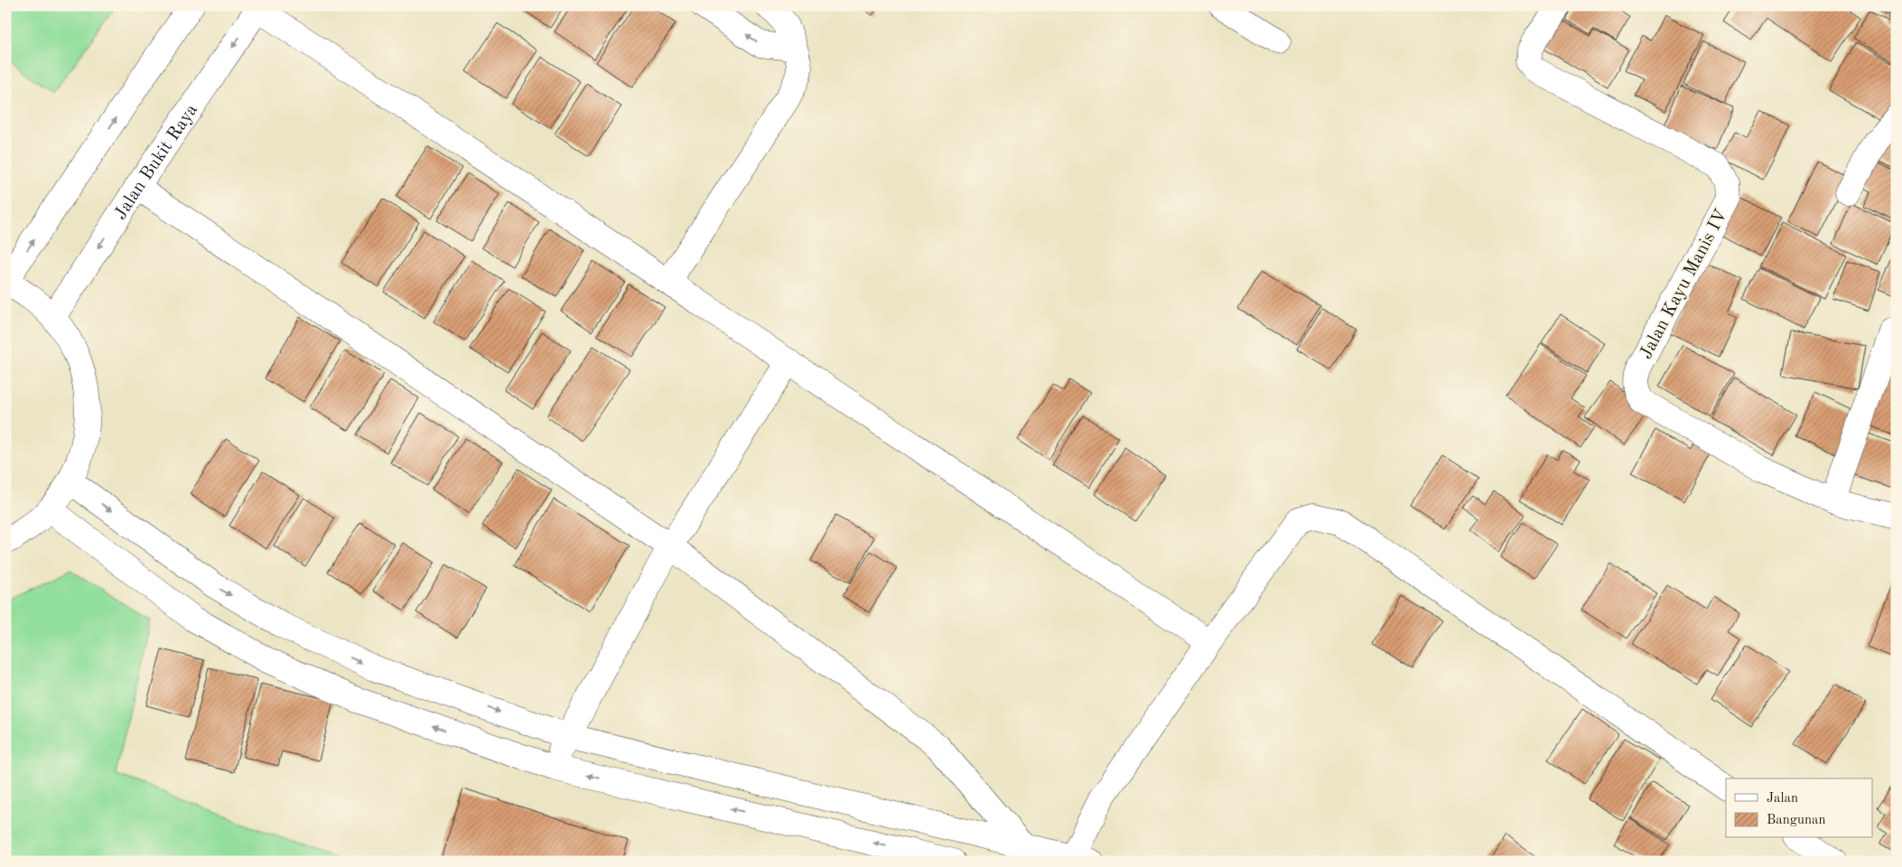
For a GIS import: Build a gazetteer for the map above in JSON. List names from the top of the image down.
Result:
{
  "streets": {
    "street": ["Jalan Bukit Raya", "Jalan Kayu Manis IV"]
  },
  "legend": ["Jalan", "Bangunan"]
}
